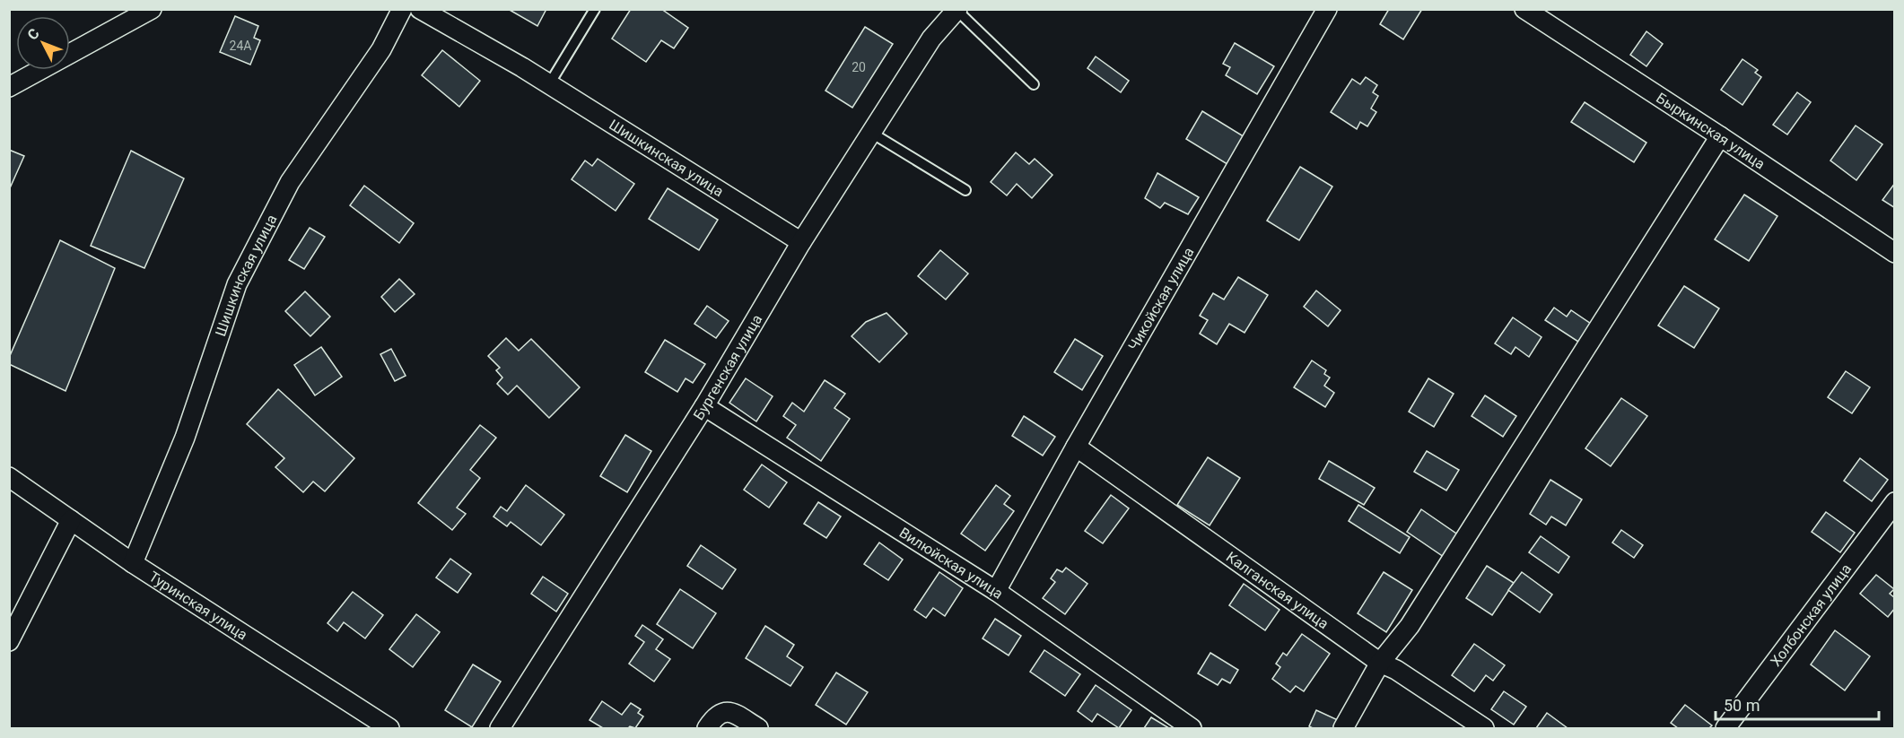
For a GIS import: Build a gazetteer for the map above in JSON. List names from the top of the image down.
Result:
{
  "streets": {
    "street": [
      "Быркинская улица",
      "Шишкинская улица",
      "Чикойская улица",
      "Бургенская улица",
      "Вилюйская улица",
      "Калганская улица",
      "Туринская улица",
      "Холбонская улица"
    ]
  },
  "crossings": [
    ["Шишкинская улица", "Бургенская улица"],
    ["Шишкинская улица", "Туринская улица"],
    ["Чикойская улица", "Вилюйская улица"],
    ["Чикойская улица", "Калганская улица"],
    ["Бургенская улица", "Вилюйская улица"]
  ],
  "house_numbers": ["24А", "20"],
  "scale_bar": "50 m",
  "north": "top left"
}
